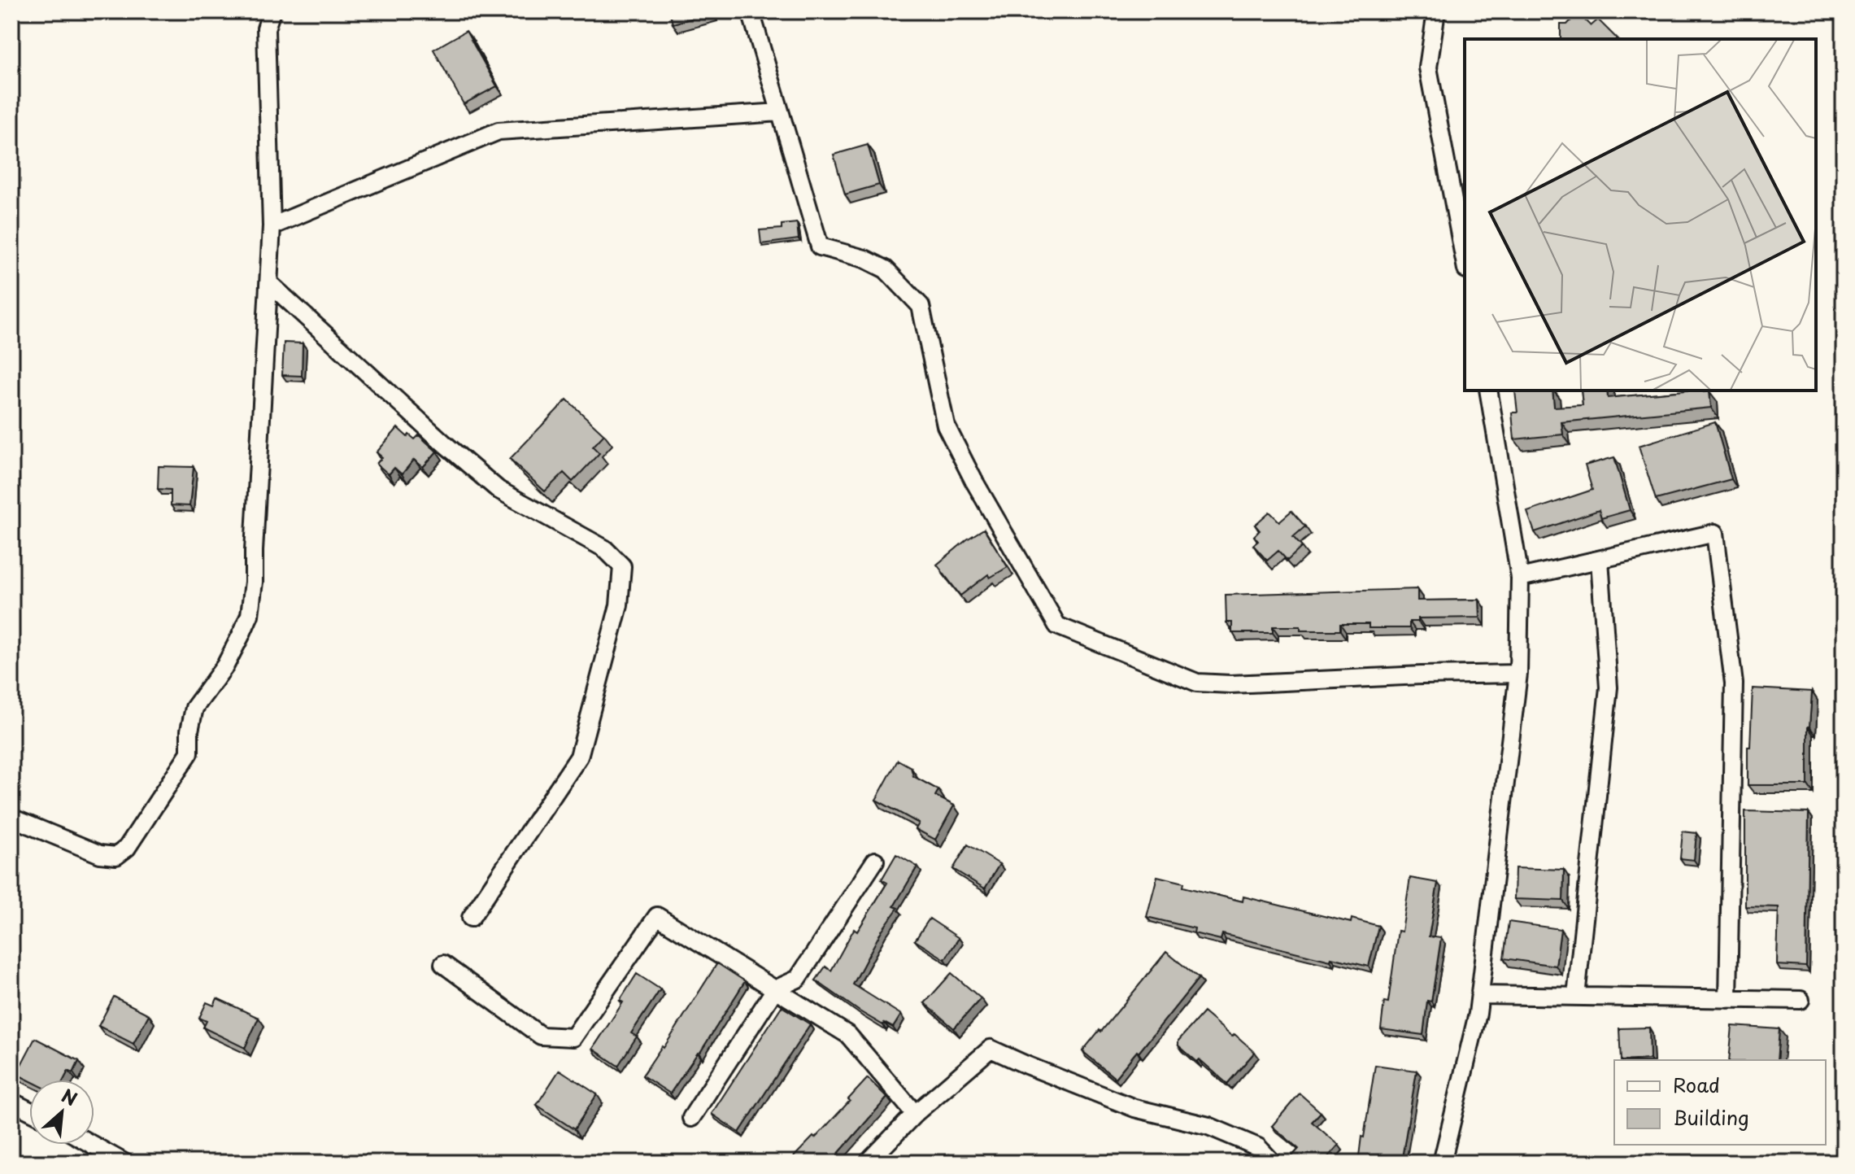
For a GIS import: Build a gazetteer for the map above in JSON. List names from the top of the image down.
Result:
{
  "legend": ["Road", "Building"],
  "north": "top right"
}
